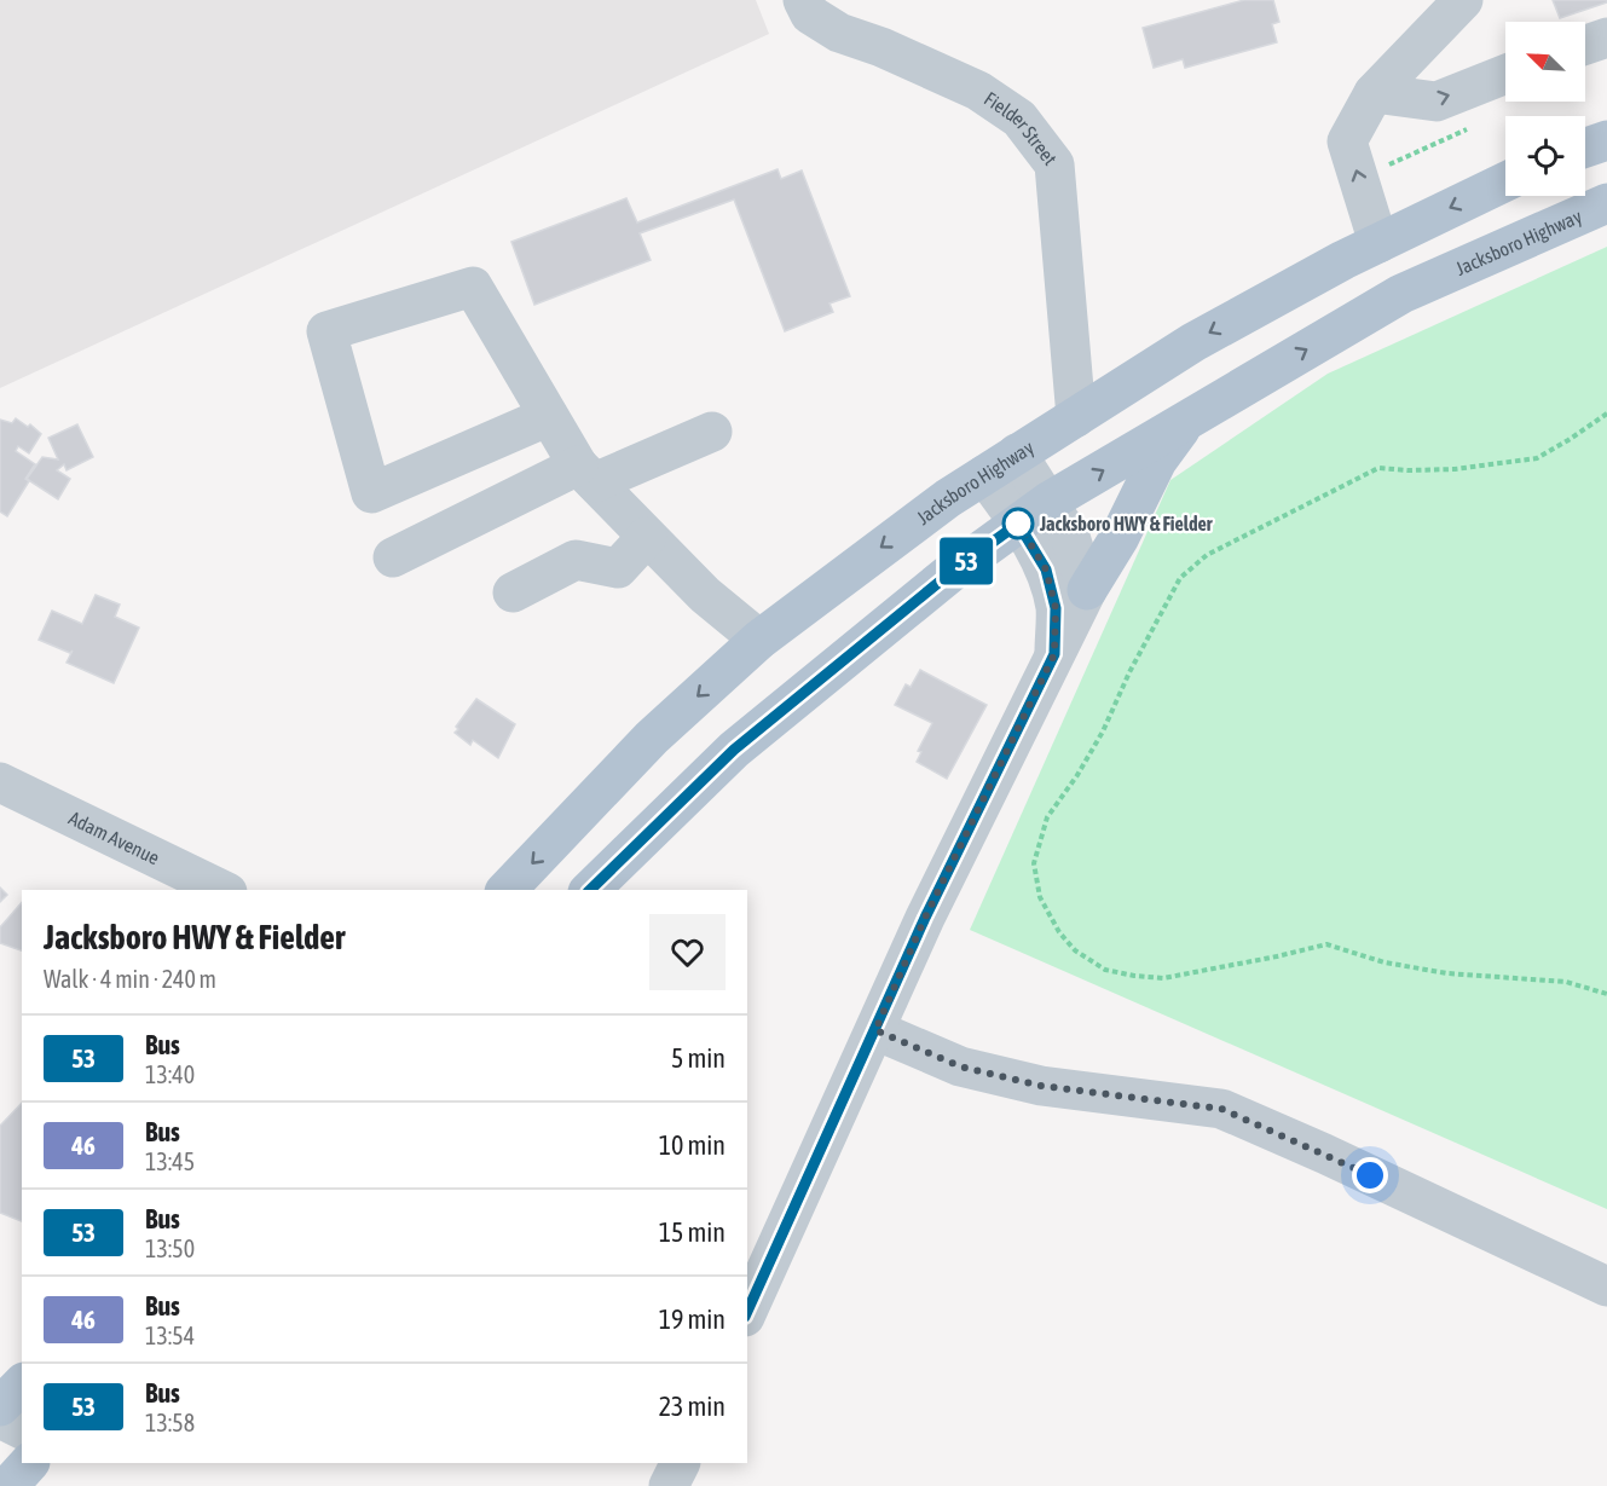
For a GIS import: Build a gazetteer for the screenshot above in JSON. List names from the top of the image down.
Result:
{
  "streets": {
    "main road": ["Jacksboro Highway"],
    "street": ["Fielder Street", "Adam Avenue"]
  },
  "crossings": [
    ["Fielder Street", "Jacksboro Highway"]
  ],
  "places": ["Jacksboro HWY & Fielder"],
  "lines": ["bus line 53"],
  "north": "top left",
  "page": {
    "on_map": "53",
    "heading": ["Jacksboro HWY & Fielder", "Walk · 4 min · 240 m"],
    "list": [
      {
        "mark": "53",
        "name": "Bus",
        "note": "13:40",
        "value": "5 min"
      },
      {
        "mark": "46",
        "name": "Bus",
        "note": "13:45",
        "value": "10 min"
      },
      {
        "mark": "53",
        "name": "Bus",
        "note": "13:50",
        "value": "15 min"
      },
      {
        "mark": "46",
        "name": "Bus",
        "note": "13:54",
        "value": "19 min"
      },
      {
        "mark": "53",
        "name": "Bus",
        "note": "13:58",
        "value": "23 min"
      }
    ]
  }
}
